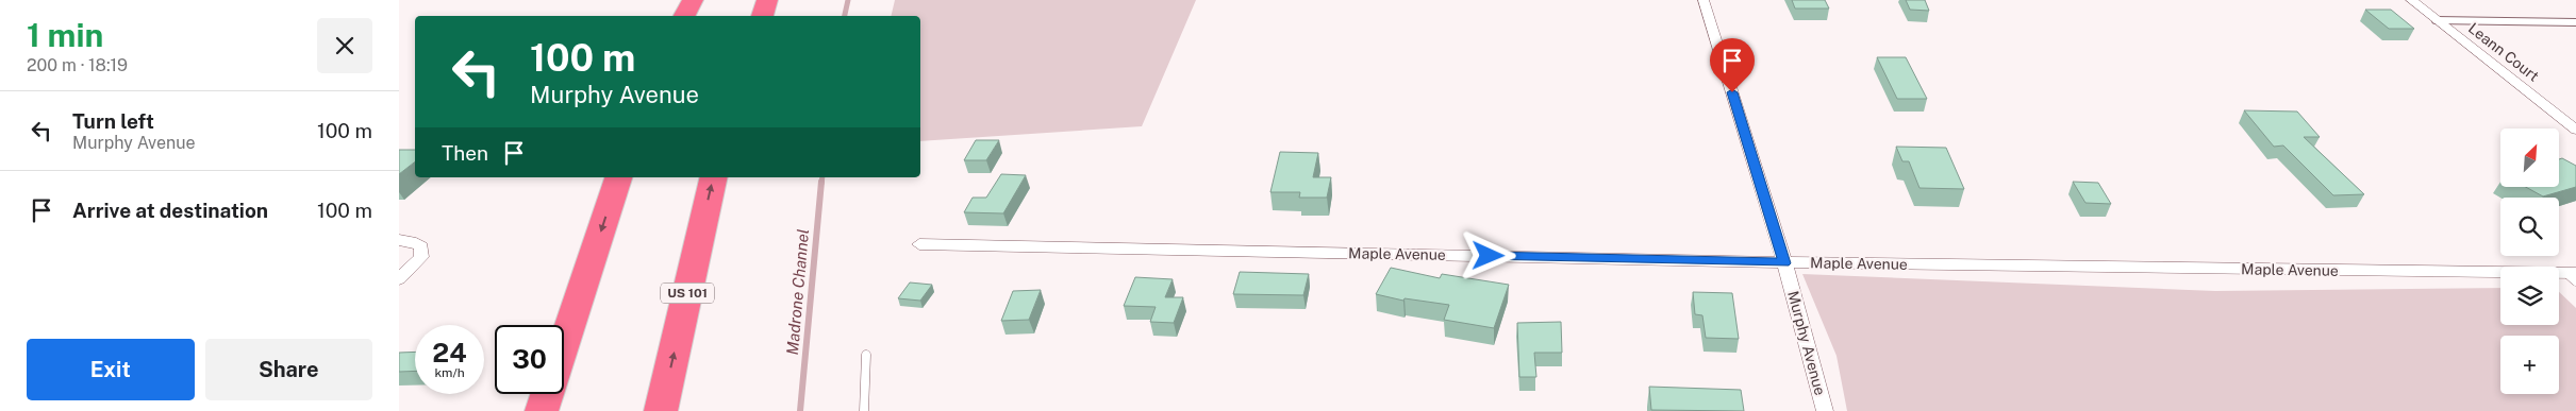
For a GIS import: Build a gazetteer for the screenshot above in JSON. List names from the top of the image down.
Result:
{
  "streets": {
    "highway": ["US 101"],
    "street": ["Leann Court", "Maple Avenue", "Murphy Avenue"]
  },
  "crossings": [
    ["Maple Avenue", "Murphy Avenue"]
  ],
  "water": ["Madrone Channel"],
  "north": "top right",
  "page": {
    "heading": ["1 min", "200 m · 18:19"],
    "turn": ["100 m", "Murphy Avenue"],
    "list": [
      {
        "name": "Turn left",
        "note": "Murphy Avenue",
        "value": "100 m"
      },
      {
        "name": "Arrive at destination",
        "value": "100 m"
      }
    ],
    "then": "Then",
    "map_buttons": "+",
    "speed": "24 km/h",
    "limit": "30",
    "buttons": ["Exit", "Share"]
  }
}
